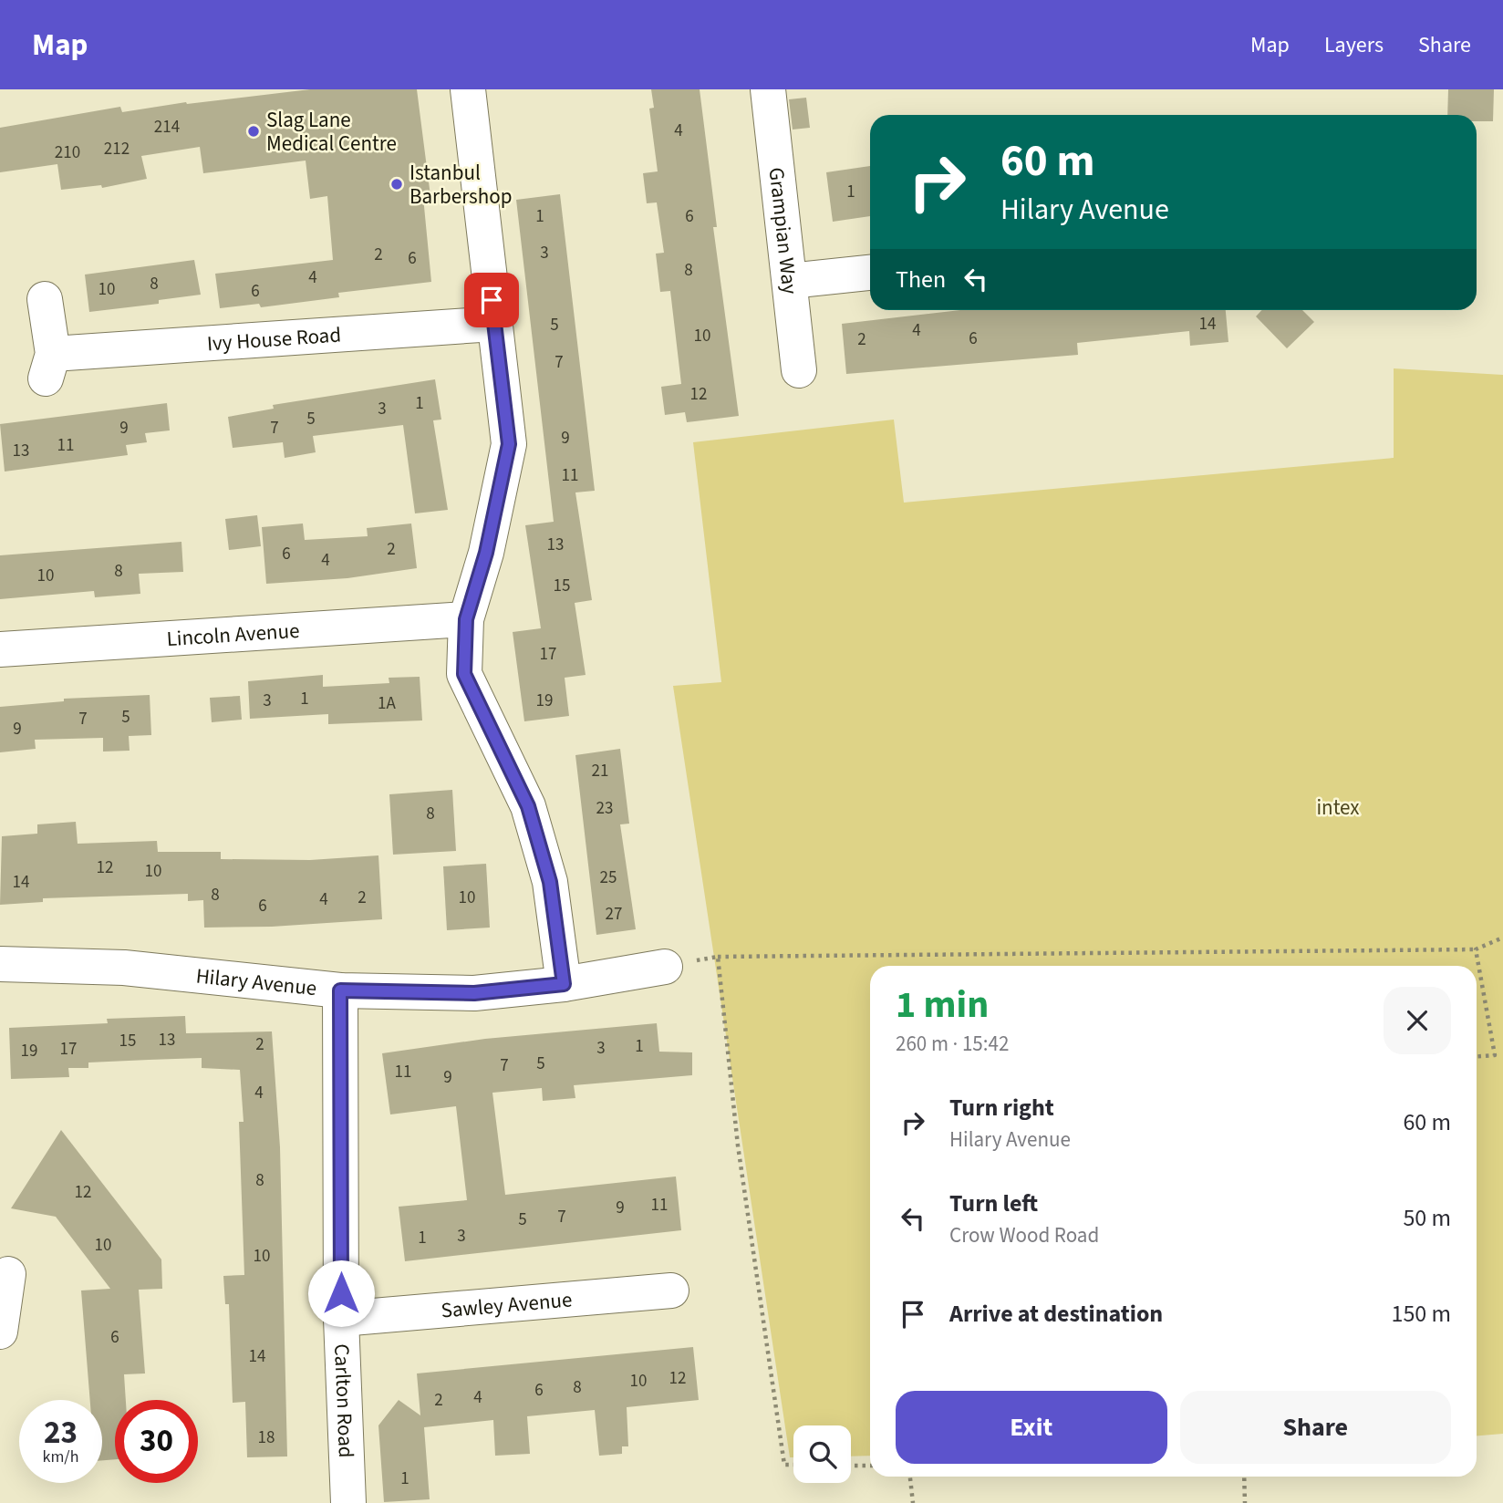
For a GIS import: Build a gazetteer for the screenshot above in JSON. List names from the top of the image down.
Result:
{
  "streets": {
    "street": [
      "Grampian Way",
      "Ivy House Road",
      "Lincoln Avenue",
      "Hilary Avenue",
      "Sawley Avenue",
      "Carlton Road"
    ]
  },
  "crossings": [
    ["Hilary Avenue", "Carlton Road"],
    ["Sawley Avenue", "Carlton Road"]
  ],
  "parks": ["intex"],
  "places": ["Slag Lane Medical Centre", "Istanbul Barbershop"],
  "house_numbers": [
    "214",
    "4",
    "212",
    "210",
    "1",
    "1",
    "6",
    "3",
    "2",
    "6",
    "8",
    "4",
    "8",
    "10",
    "6",
    "14",
    "5",
    "4",
    "10",
    "6",
    "2",
    "7",
    "12",
    "1",
    "3",
    "5",
    "9",
    "7",
    "9",
    "11",
    "13",
    "11",
    "13",
    "2",
    "6",
    "4",
    "8",
    "10",
    "15",
    "17",
    "1",
    "3",
    "19",
    "1A",
    "5",
    "7",
    "9",
    "21",
    "23",
    "8",
    "12",
    "10",
    "25",
    "14",
    "8",
    "2",
    "10",
    "4",
    "6",
    "27",
    "13",
    "15",
    "2",
    "1",
    "3",
    "17",
    "19",
    "5",
    "7",
    "11",
    "9",
    "4",
    "8",
    "12",
    "11",
    "9",
    "7",
    "5",
    "3",
    "1",
    "10",
    "10",
    "6",
    "14",
    "12",
    "10",
    "8",
    "6",
    "4",
    "2",
    "18",
    "1"
  ],
  "page": {
    "header": "Map",
    "nav": ["Map", "Layers", "Share"],
    "turn": ["60 m", "Hilary Avenue"],
    "then": "Then",
    "heading": ["1 min", "260 m · 15:42"],
    "list": [
      {
        "name": "Turn right",
        "note": "Hilary Avenue",
        "value": "60 m"
      },
      {
        "name": "Turn left",
        "note": "Crow Wood Road",
        "value": "50 m"
      },
      {
        "name": "Arrive at destination",
        "value": "150 m"
      }
    ],
    "buttons": ["Exit", "Share"],
    "speed": "23 km/h",
    "limit": "30"
  }
}
